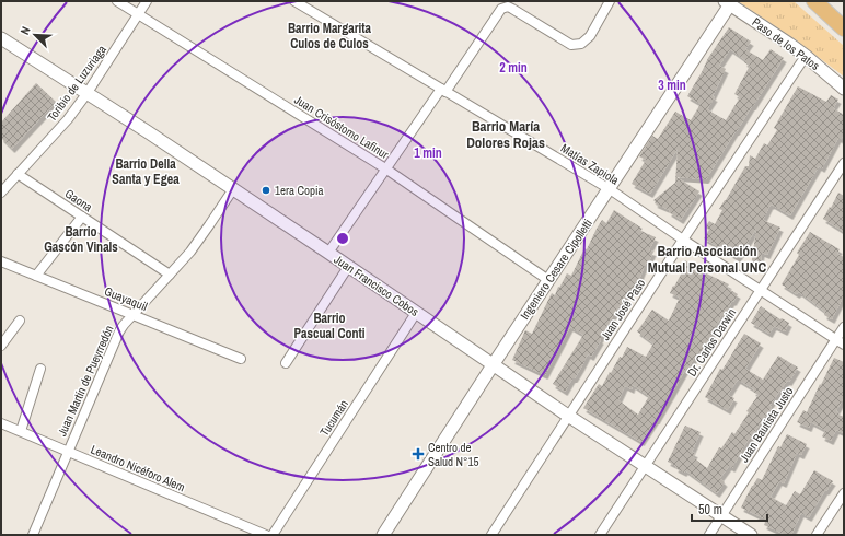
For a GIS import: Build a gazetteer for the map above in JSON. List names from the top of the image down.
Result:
{
  "streets": {
    "street": [
      "Paso de los Patos",
      "Toribio de Luzuriaga",
      "Juan Crisóstomo Lafinur",
      "Matías Zapiola",
      "Gaona",
      "Ingeniero Cesare Cipolletti",
      "Juan Francisco Cobos",
      "Guayaquil",
      "Juan José Paso",
      "Dr. Carlos Darwin",
      "Juan Martín de Pueyrredón",
      "Tucumán",
      "Juan Bautista Justo",
      "Leandro Nicéforo Alem"
    ]
  },
  "crossings": [
    ["Paso de los Patos", "Ingeniero Cesare Cipolletti"],
    ["Paso de los Patos", "Juan José Paso"],
    ["Toribio de Luzuriaga", "Juan Crisóstomo Lafinur"],
    ["Toribio de Luzuriaga", "Gaona"],
    ["Toribio de Luzuriaga", "Juan Francisco Cobos"],
    ["Juan Crisóstomo Lafinur", "Ingeniero Cesare Cipolletti"],
    ["Matías Zapiola", "Ingeniero Cesare Cipolletti"],
    ["Matías Zapiola", "Juan José Paso"],
    ["Matías Zapiola", "Dr. Carlos Darwin"],
    ["Matías Zapiola", "Juan Bautista Justo"],
    ["Gaona", "Juan Martín de Pueyrredón"],
    ["Ingeniero Cesare Cipolletti", "Juan Francisco Cobos"],
    ["Juan Francisco Cobos", "Juan José Paso"],
    ["Juan Francisco Cobos", "Dr. Carlos Darwin"],
    ["Juan Francisco Cobos", "Juan Martín de Pueyrredón"],
    ["Juan Francisco Cobos", "Tucumán"],
    ["Juan Francisco Cobos", "Juan Bautista Justo"],
    ["Guayaquil", "Juan Martín de Pueyrredón"],
    ["Juan Martín de Pueyrredón", "Leandro Nicéforo Alem"]
  ],
  "districts": [
    "Barrio Margarita Culos de Culos",
    "Barrio María Dolores Rojas",
    "Barrio Della Santa y Egea",
    "Barrio Gascón Vinals",
    "Barrio Asociación Mutual Personal UNC",
    "Barrio Pascual Conti"
  ],
  "places": {
    "other": ["1era Copia"],
    "health": ["Centro de Salud N°15"]
  },
  "scale_bar": "50 m",
  "north": "top left",
  "rings": ["2 min", "3 min", "1 min"]
}
